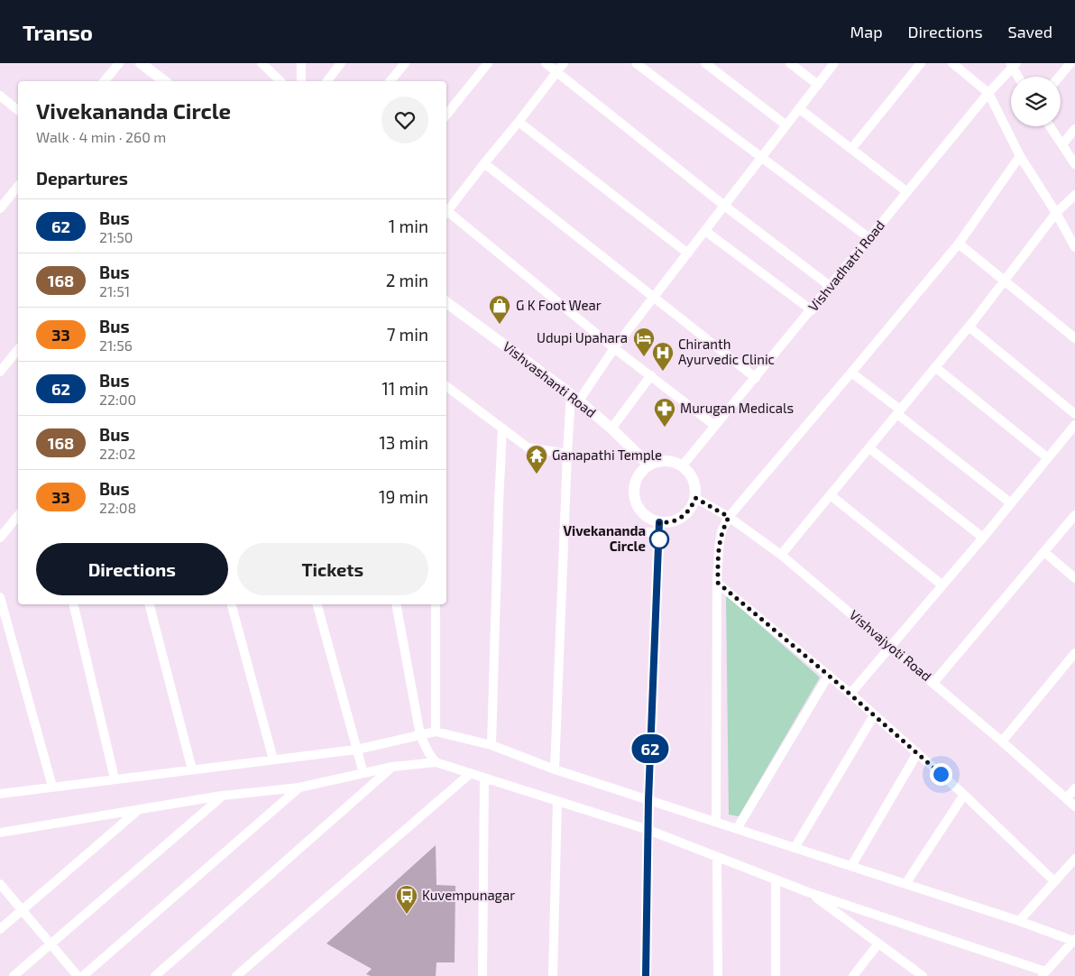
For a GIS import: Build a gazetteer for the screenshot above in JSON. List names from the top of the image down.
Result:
{
  "streets": {
    "street": ["Vishvadhatri Road", "Vishvashanti Road", "Vishvajyoti Road"]
  },
  "crossings": [
    ["Vishvadhatri Road", "Vishvashanti Road"],
    ["Vishvadhatri Road", "Vishvajyoti Road"],
    ["Vishvashanti Road", "Vishvajyoti Road"]
  ],
  "places": {
    "shop": ["G K Foot Wear"],
    "hotel": ["Udupi Upahara"],
    "hospital": ["Chiranth Ayurvedic Clinic"],
    "pharmacy": ["Murugan Medicals"],
    "temple": ["Ganapathi Temple"],
    "other": ["Vivekananda Circle"],
    "bus stop": ["Kuvempunagar"]
  },
  "lines": ["bus line 62"],
  "page": {
    "header": "Transo",
    "nav": ["Map", "Directions", "Saved"],
    "on_map": "62",
    "heading": [
      ["Vivekananda Circle", "Walk · 4 min · 260 m"],
      "Departures"
    ],
    "list": [
      {
        "mark": "62",
        "name": "Bus",
        "note": "21:50",
        "value": "1 min"
      },
      {
        "mark": "168",
        "name": "Bus",
        "note": "21:51",
        "value": "2 min"
      },
      {
        "mark": "33",
        "name": "Bus",
        "note": "21:56",
        "value": "7 min"
      },
      {
        "mark": "62",
        "name": "Bus",
        "note": "22:00",
        "value": "11 min"
      },
      {
        "mark": "168",
        "name": "Bus",
        "note": "22:02",
        "value": "13 min"
      },
      {
        "mark": "33",
        "name": "Bus",
        "note": "22:08",
        "value": "19 min"
      }
    ],
    "buttons": ["Directions", "Tickets"]
  }
}
